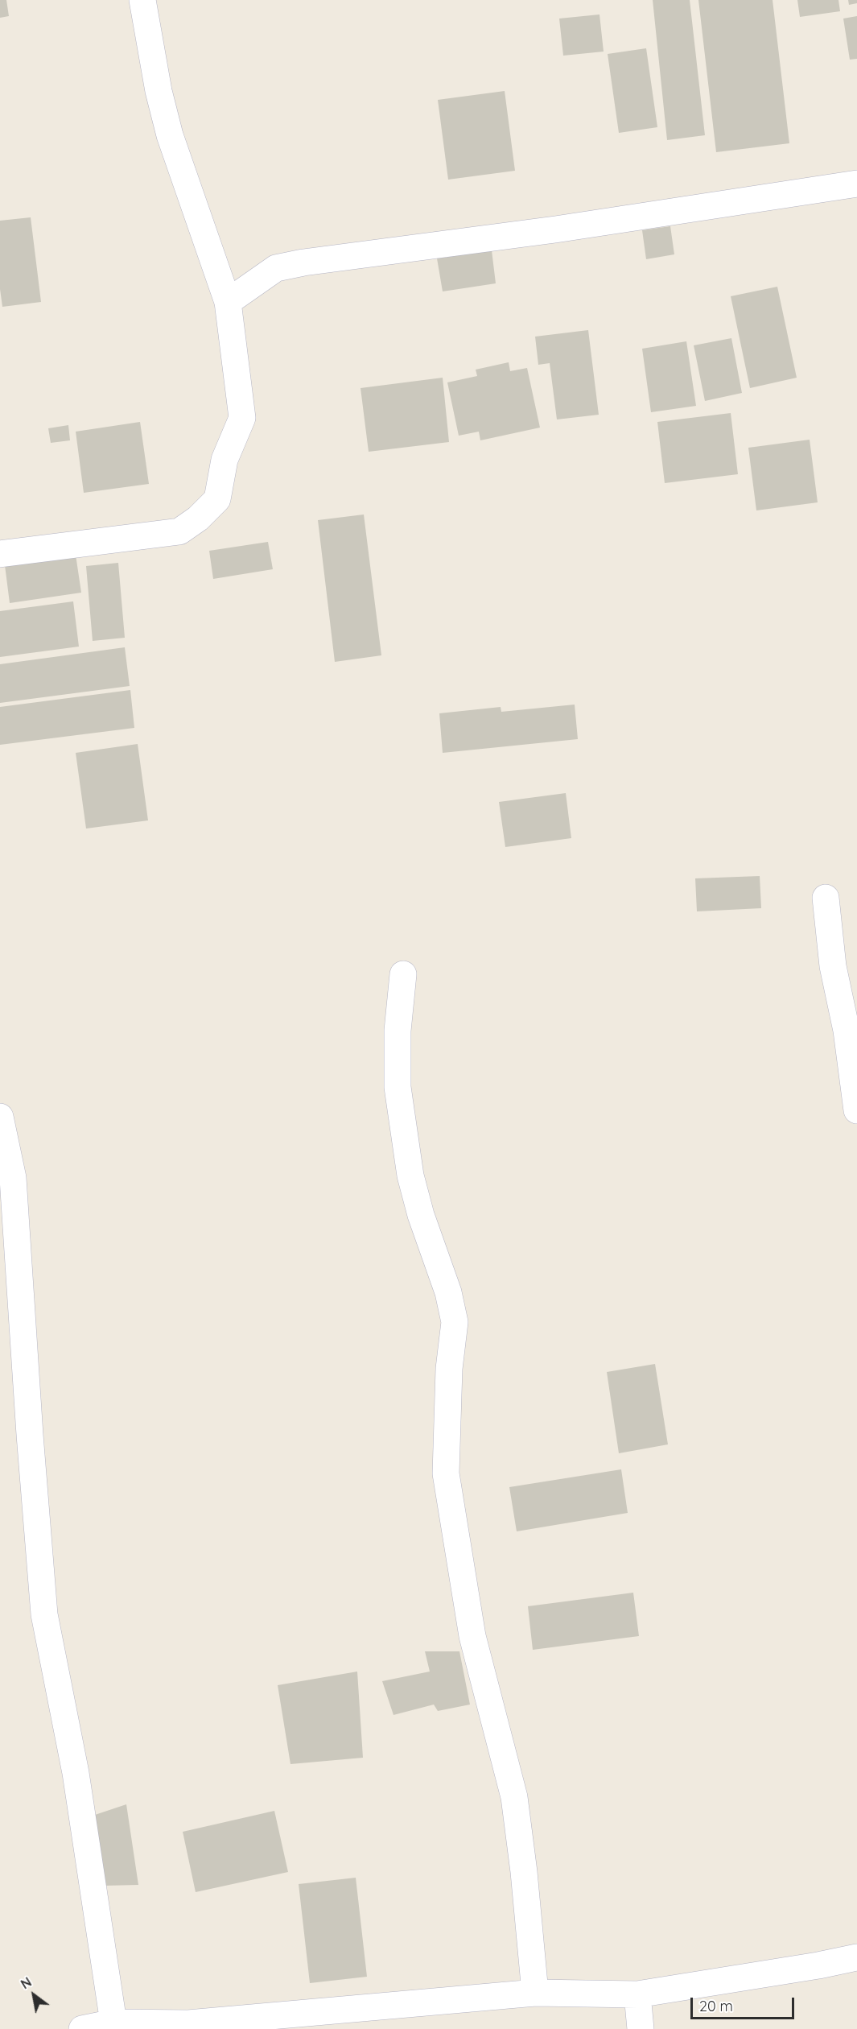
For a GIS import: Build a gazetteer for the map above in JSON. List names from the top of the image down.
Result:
{
  "scale_bar": "20 m",
  "north": "top left"
}
